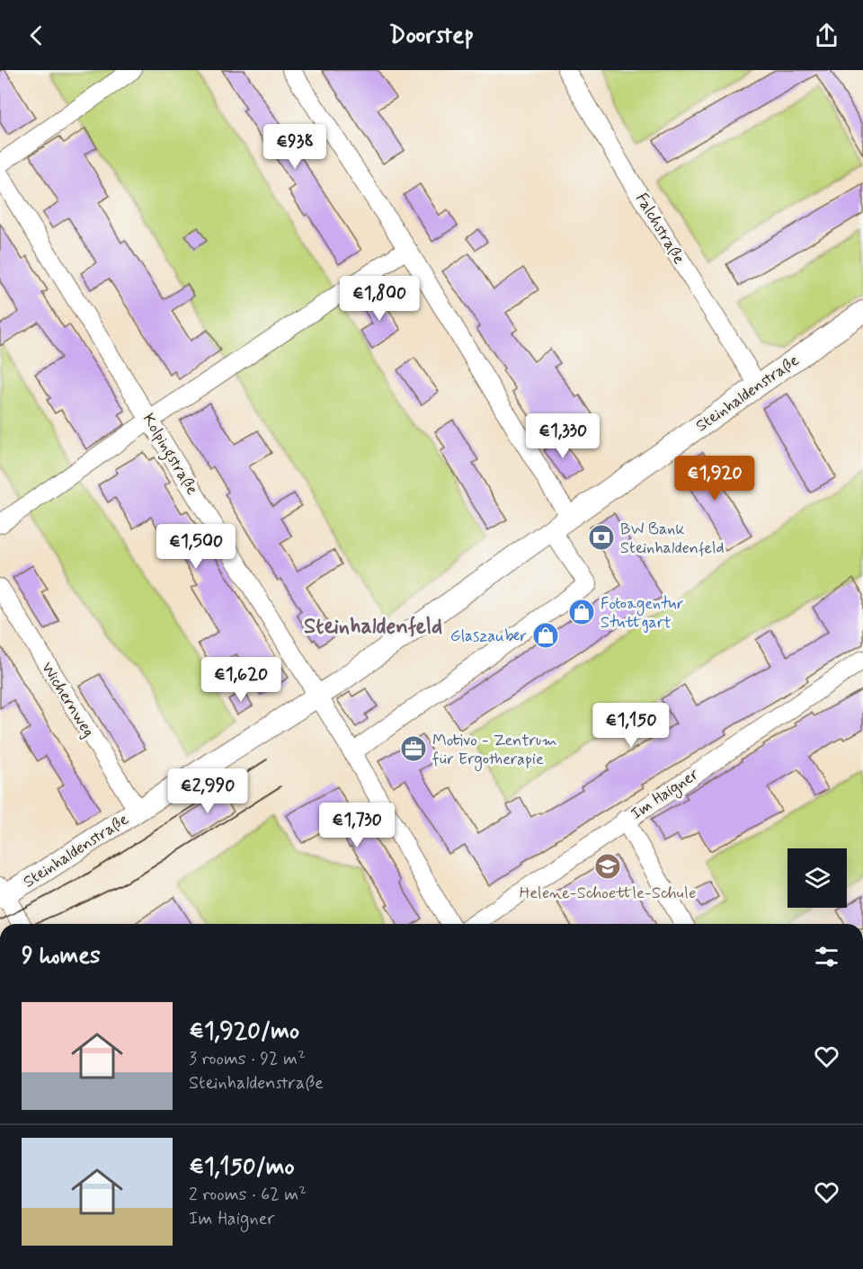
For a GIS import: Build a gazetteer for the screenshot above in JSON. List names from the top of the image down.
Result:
{
  "streets": {
    "street": [
      "Falchstraße",
      "Steinhaldenstraße",
      "Kolpingstraße",
      "Wichernweg",
      "Im Haigner"
    ]
  },
  "crossings": [
    ["Falchstraße", "Steinhaldenstraße"],
    ["Steinhaldenstraße", "Kolpingstraße"],
    ["Steinhaldenstraße", "Wichernweg"]
  ],
  "districts": ["Steinhaldenfeld"],
  "places": {
    "bank": ["BW Bank Steinhaldenfeld"],
    "shop": ["Fotoagentur Stuttgart", "Glaszauber"],
    "office": ["Motivo - Zentrum für Ergotherapie"],
    "school or university": ["Helene-Schoettle-Schule"]
  },
  "page": {
    "header": "Doorstep",
    "price": [
      "€938",
      "€1,800",
      "€1,330",
      "€1,920",
      "€1,500",
      "€1,620",
      "€1,150",
      "€2,990",
      "€1,730"
    ],
    "heading": "9 homes",
    "list": [
      {
        "name": "€1,920/mo",
        "note": "3 rooms · 92 m² · Steinhaldenstraße"
      },
      {
        "name": "€1,150/mo",
        "note": "2 rooms · 62 m² · Im Haigner"
      }
    ]
  }
}
